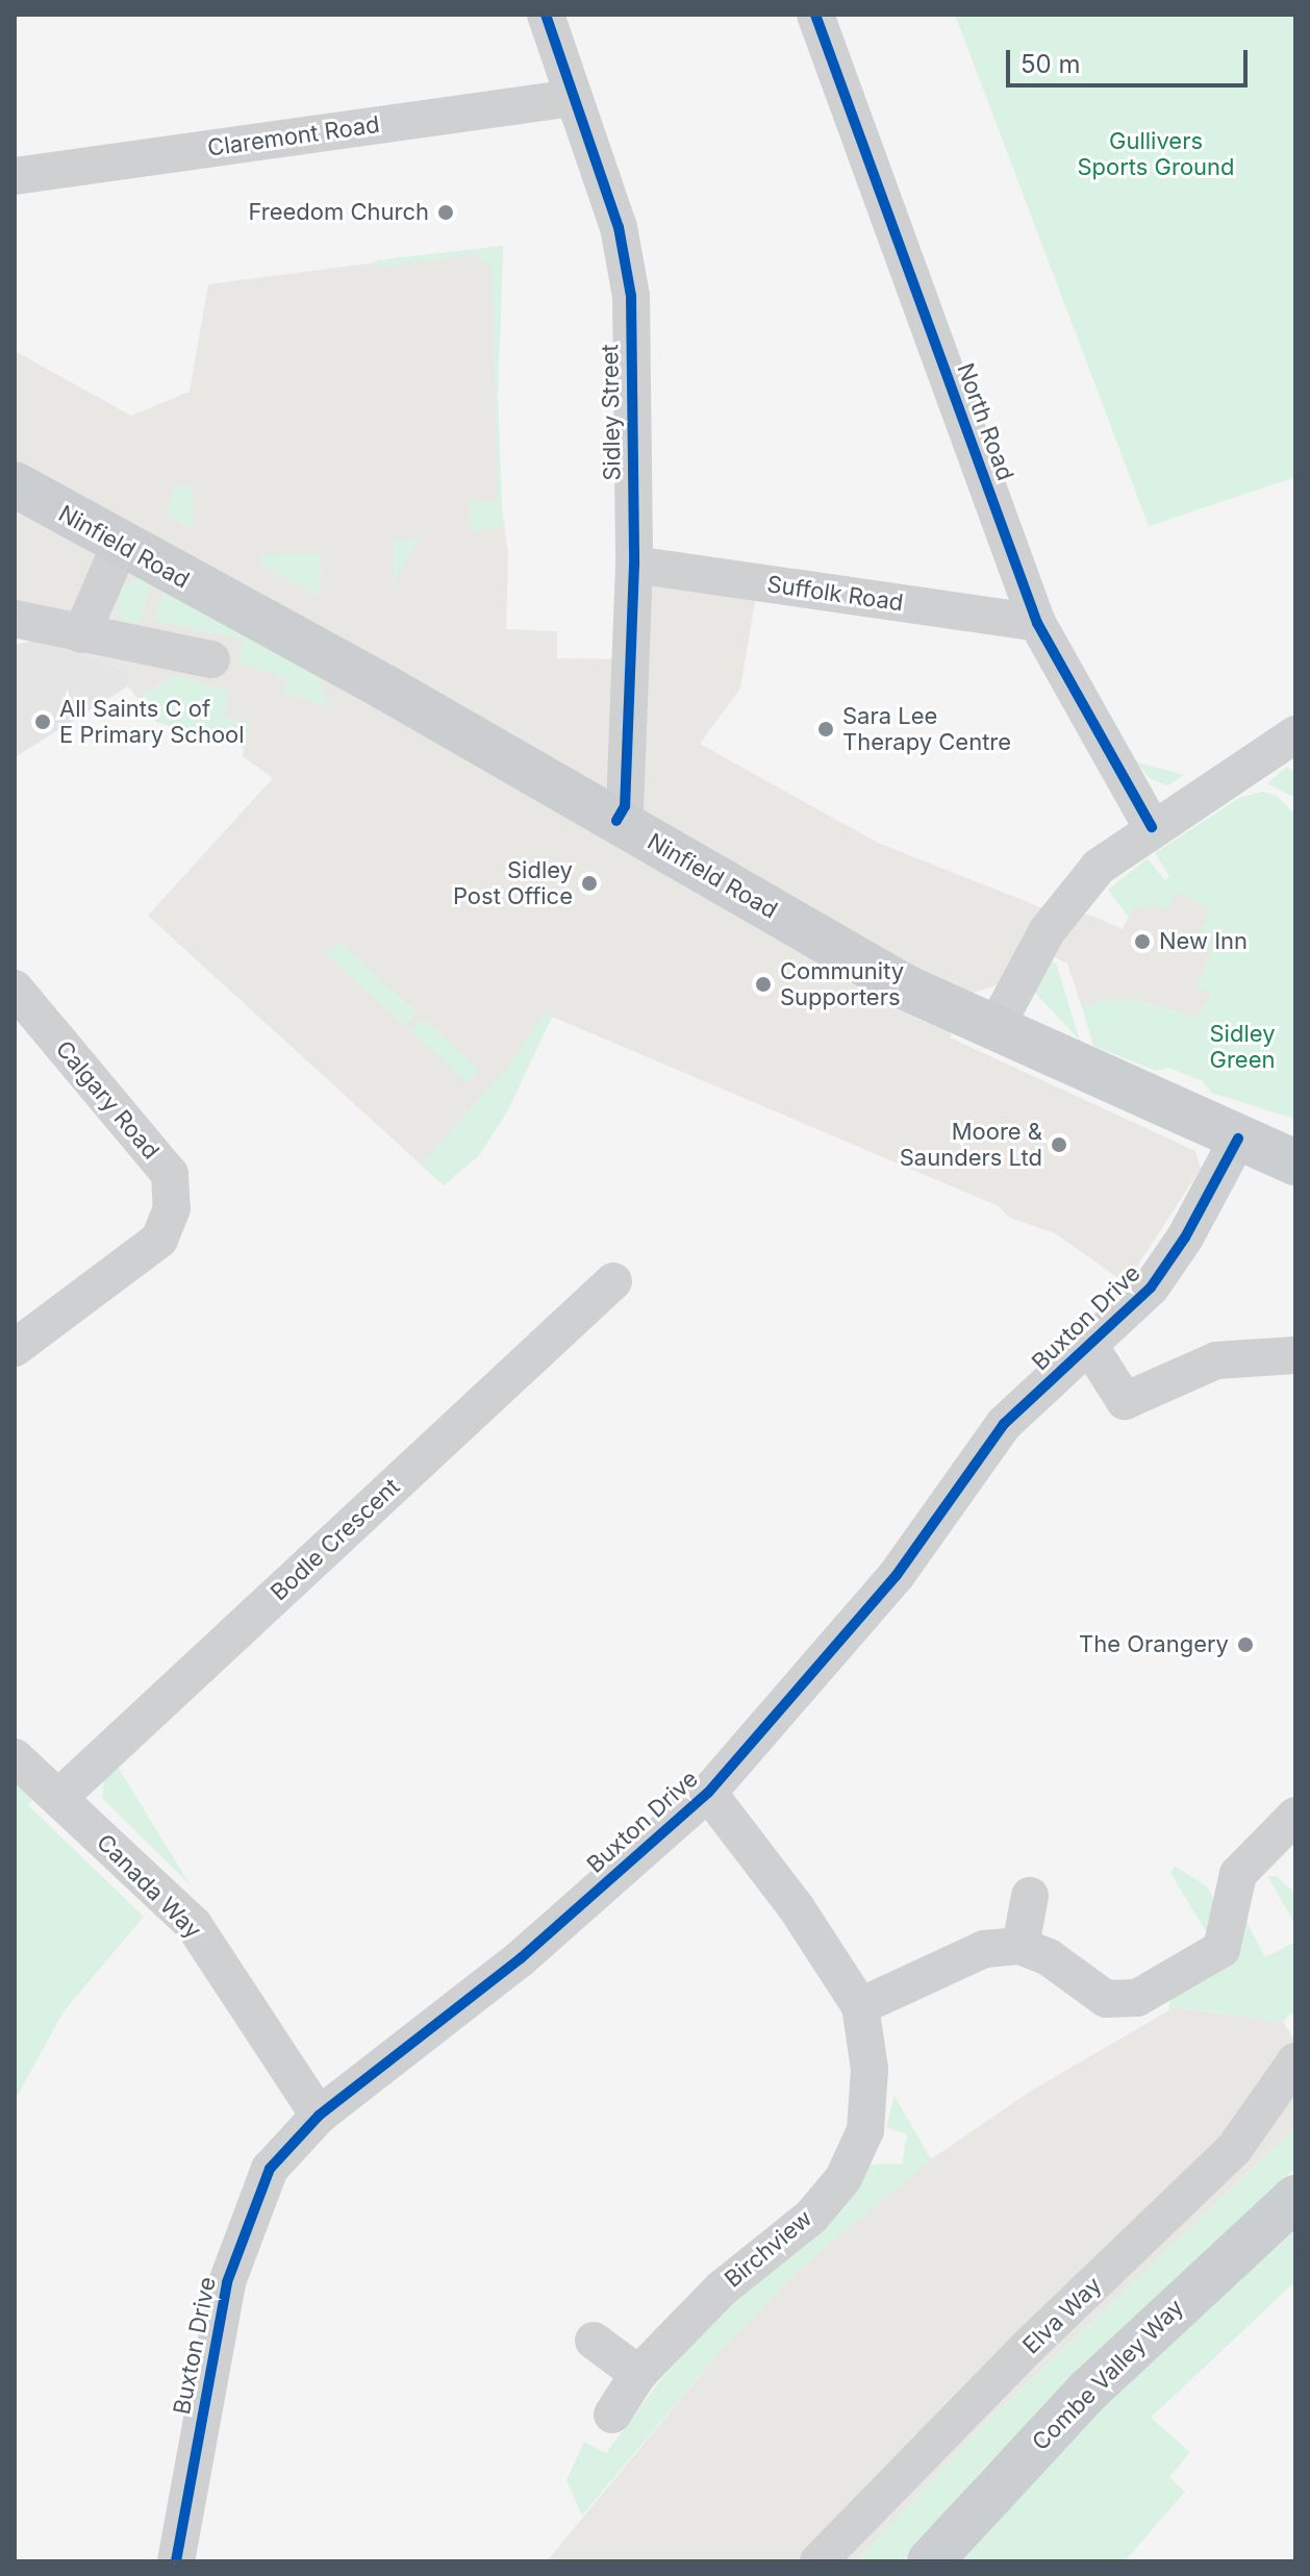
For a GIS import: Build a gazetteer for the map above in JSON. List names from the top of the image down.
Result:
{
  "streets": {
    "main road": ["Ninfield Road", "Combe Valley Way"],
    "street": [
      "Claremont Road",
      "Sidley Street",
      "North Road",
      "Suffolk Road",
      "Calgary Road",
      "Buxton Drive",
      "Bodle Crescent",
      "Canada Way",
      "Birchview",
      "Elva Way"
    ]
  },
  "crossings": [
    ["Claremont Road", "Sidley Street"],
    ["Sidley Street", "Ninfield Road"],
    ["Sidley Street", "Suffolk Road"],
    ["North Road", "Suffolk Road"],
    ["Ninfield Road", "Buxton Drive"],
    ["Buxton Drive", "Canada Way"],
    ["Buxton Drive", "Birchview"],
    ["Bodle Crescent", "Canada Way"]
  ],
  "parks": ["Gullivers Sports Ground", "Sidley Green"],
  "places": [
    "Freedom Church",
    "All Saints C of E Primary School",
    "Sara Lee Therapy Centre",
    "Sidley Post Office",
    "New Inn",
    "Community Supporters",
    "Moore & Saunders Ltd",
    "The Orangery"
  ],
  "scale_bar": "50 m"
}
